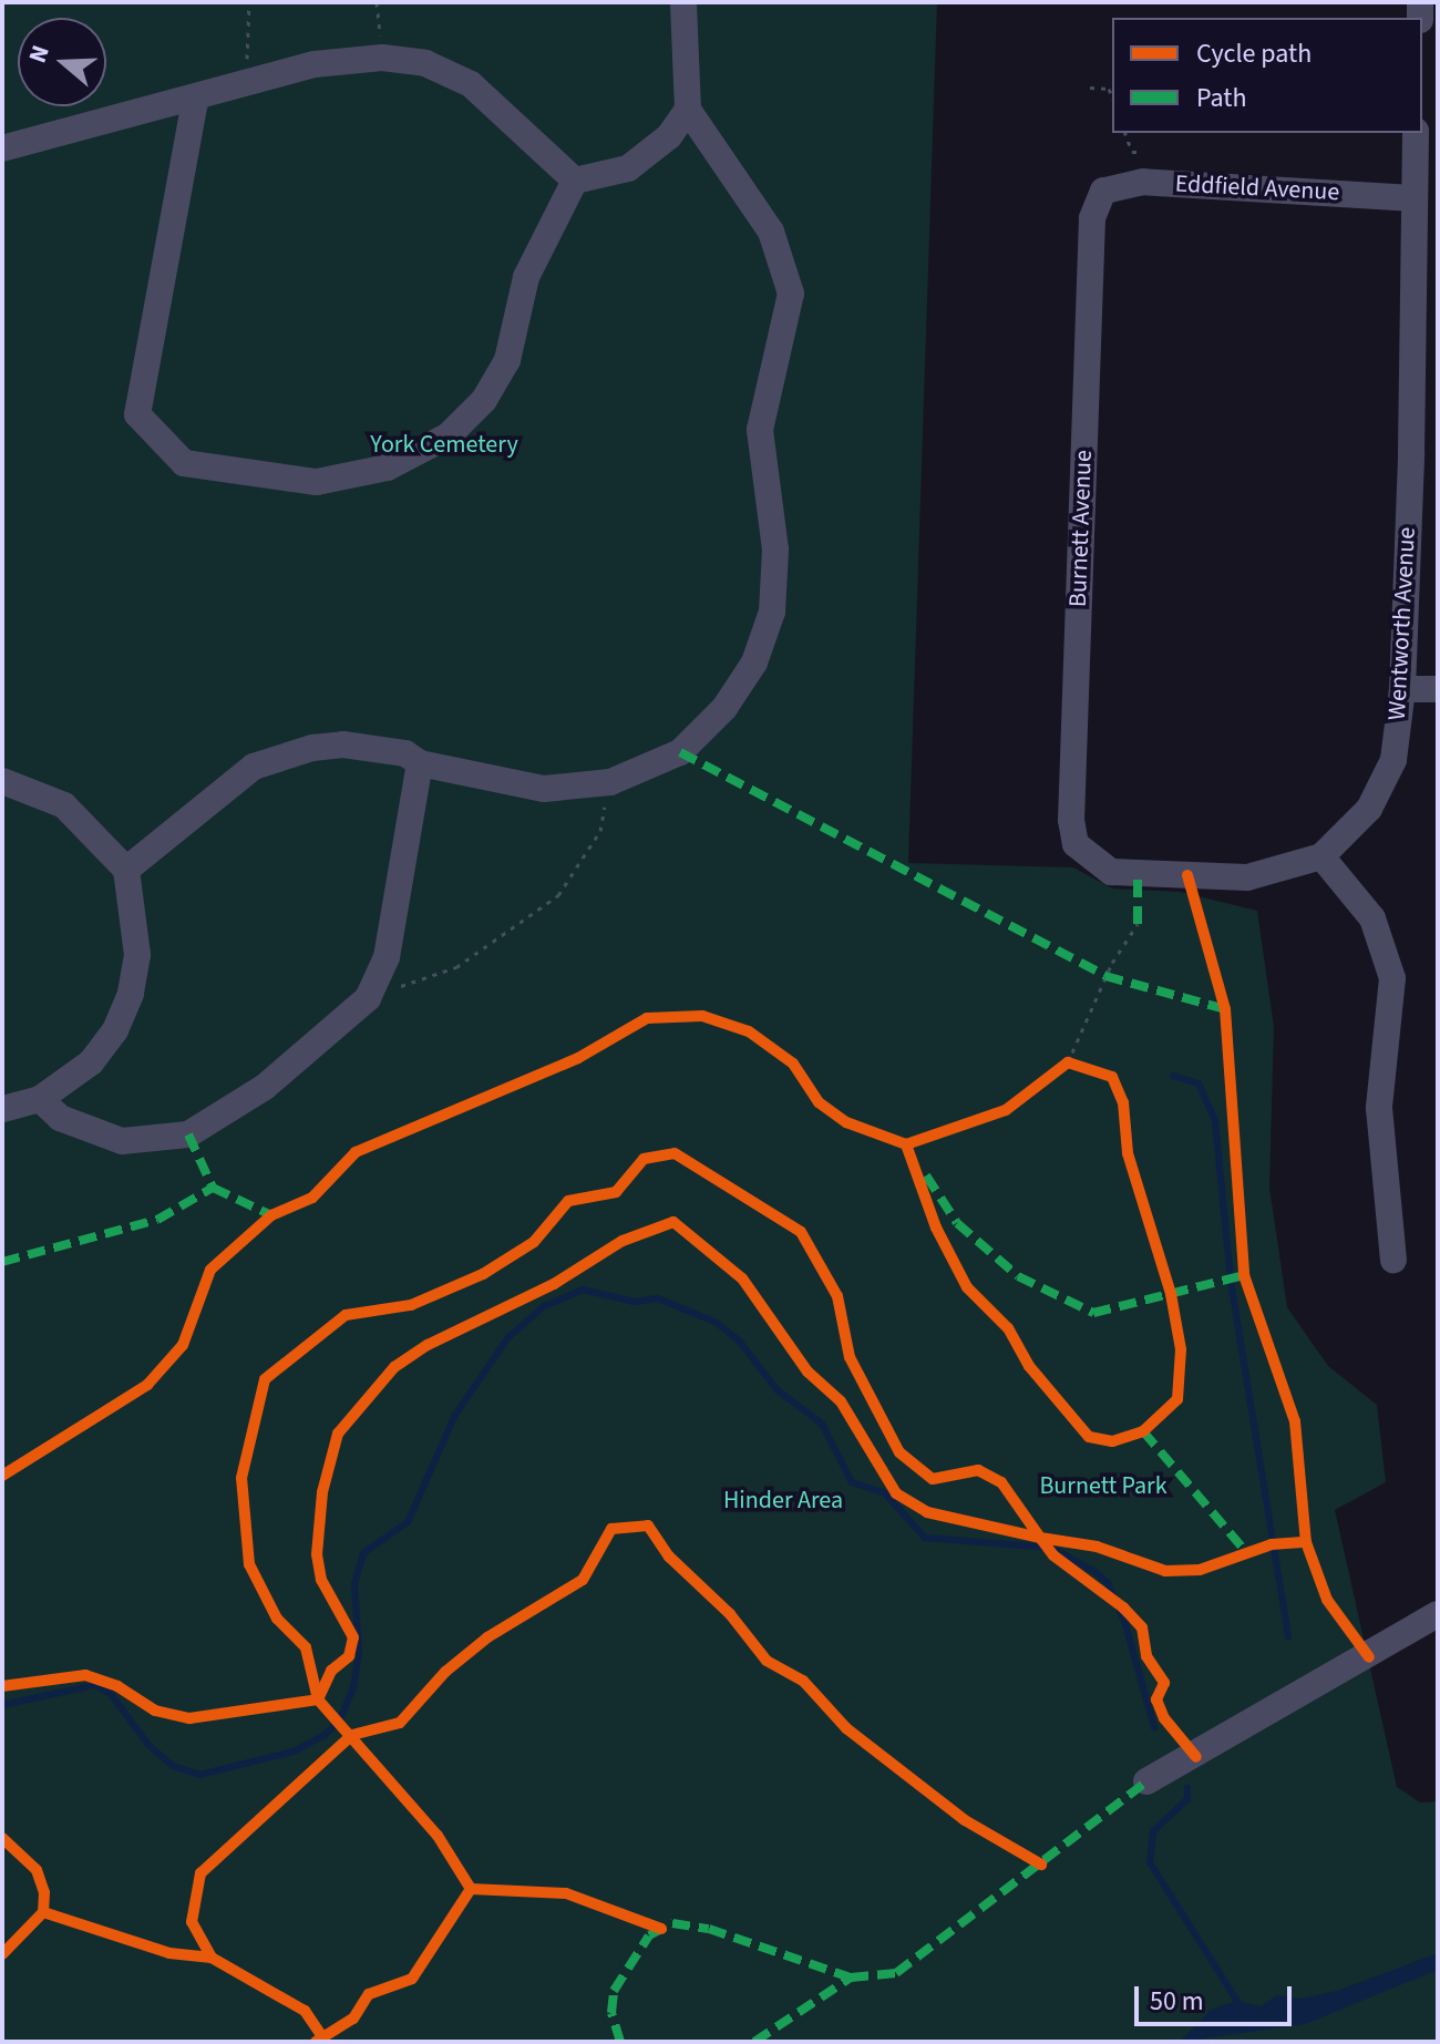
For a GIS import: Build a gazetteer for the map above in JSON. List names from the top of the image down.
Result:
{
  "streets": {
    "street": ["Eddfield Avenue", "Burnett Avenue", "Wentworth Avenue"]
  },
  "crossings": [
    ["Eddfield Avenue", "Burnett Avenue"],
    ["Eddfield Avenue", "Wentworth Avenue"],
    ["Burnett Avenue", "Wentworth Avenue"]
  ],
  "parks": ["York Cemetery", "Burnett Park", "Hinder Area"],
  "legend": ["Cycle path", "Path"],
  "scale_bar": "50 m",
  "north": "left"
}
